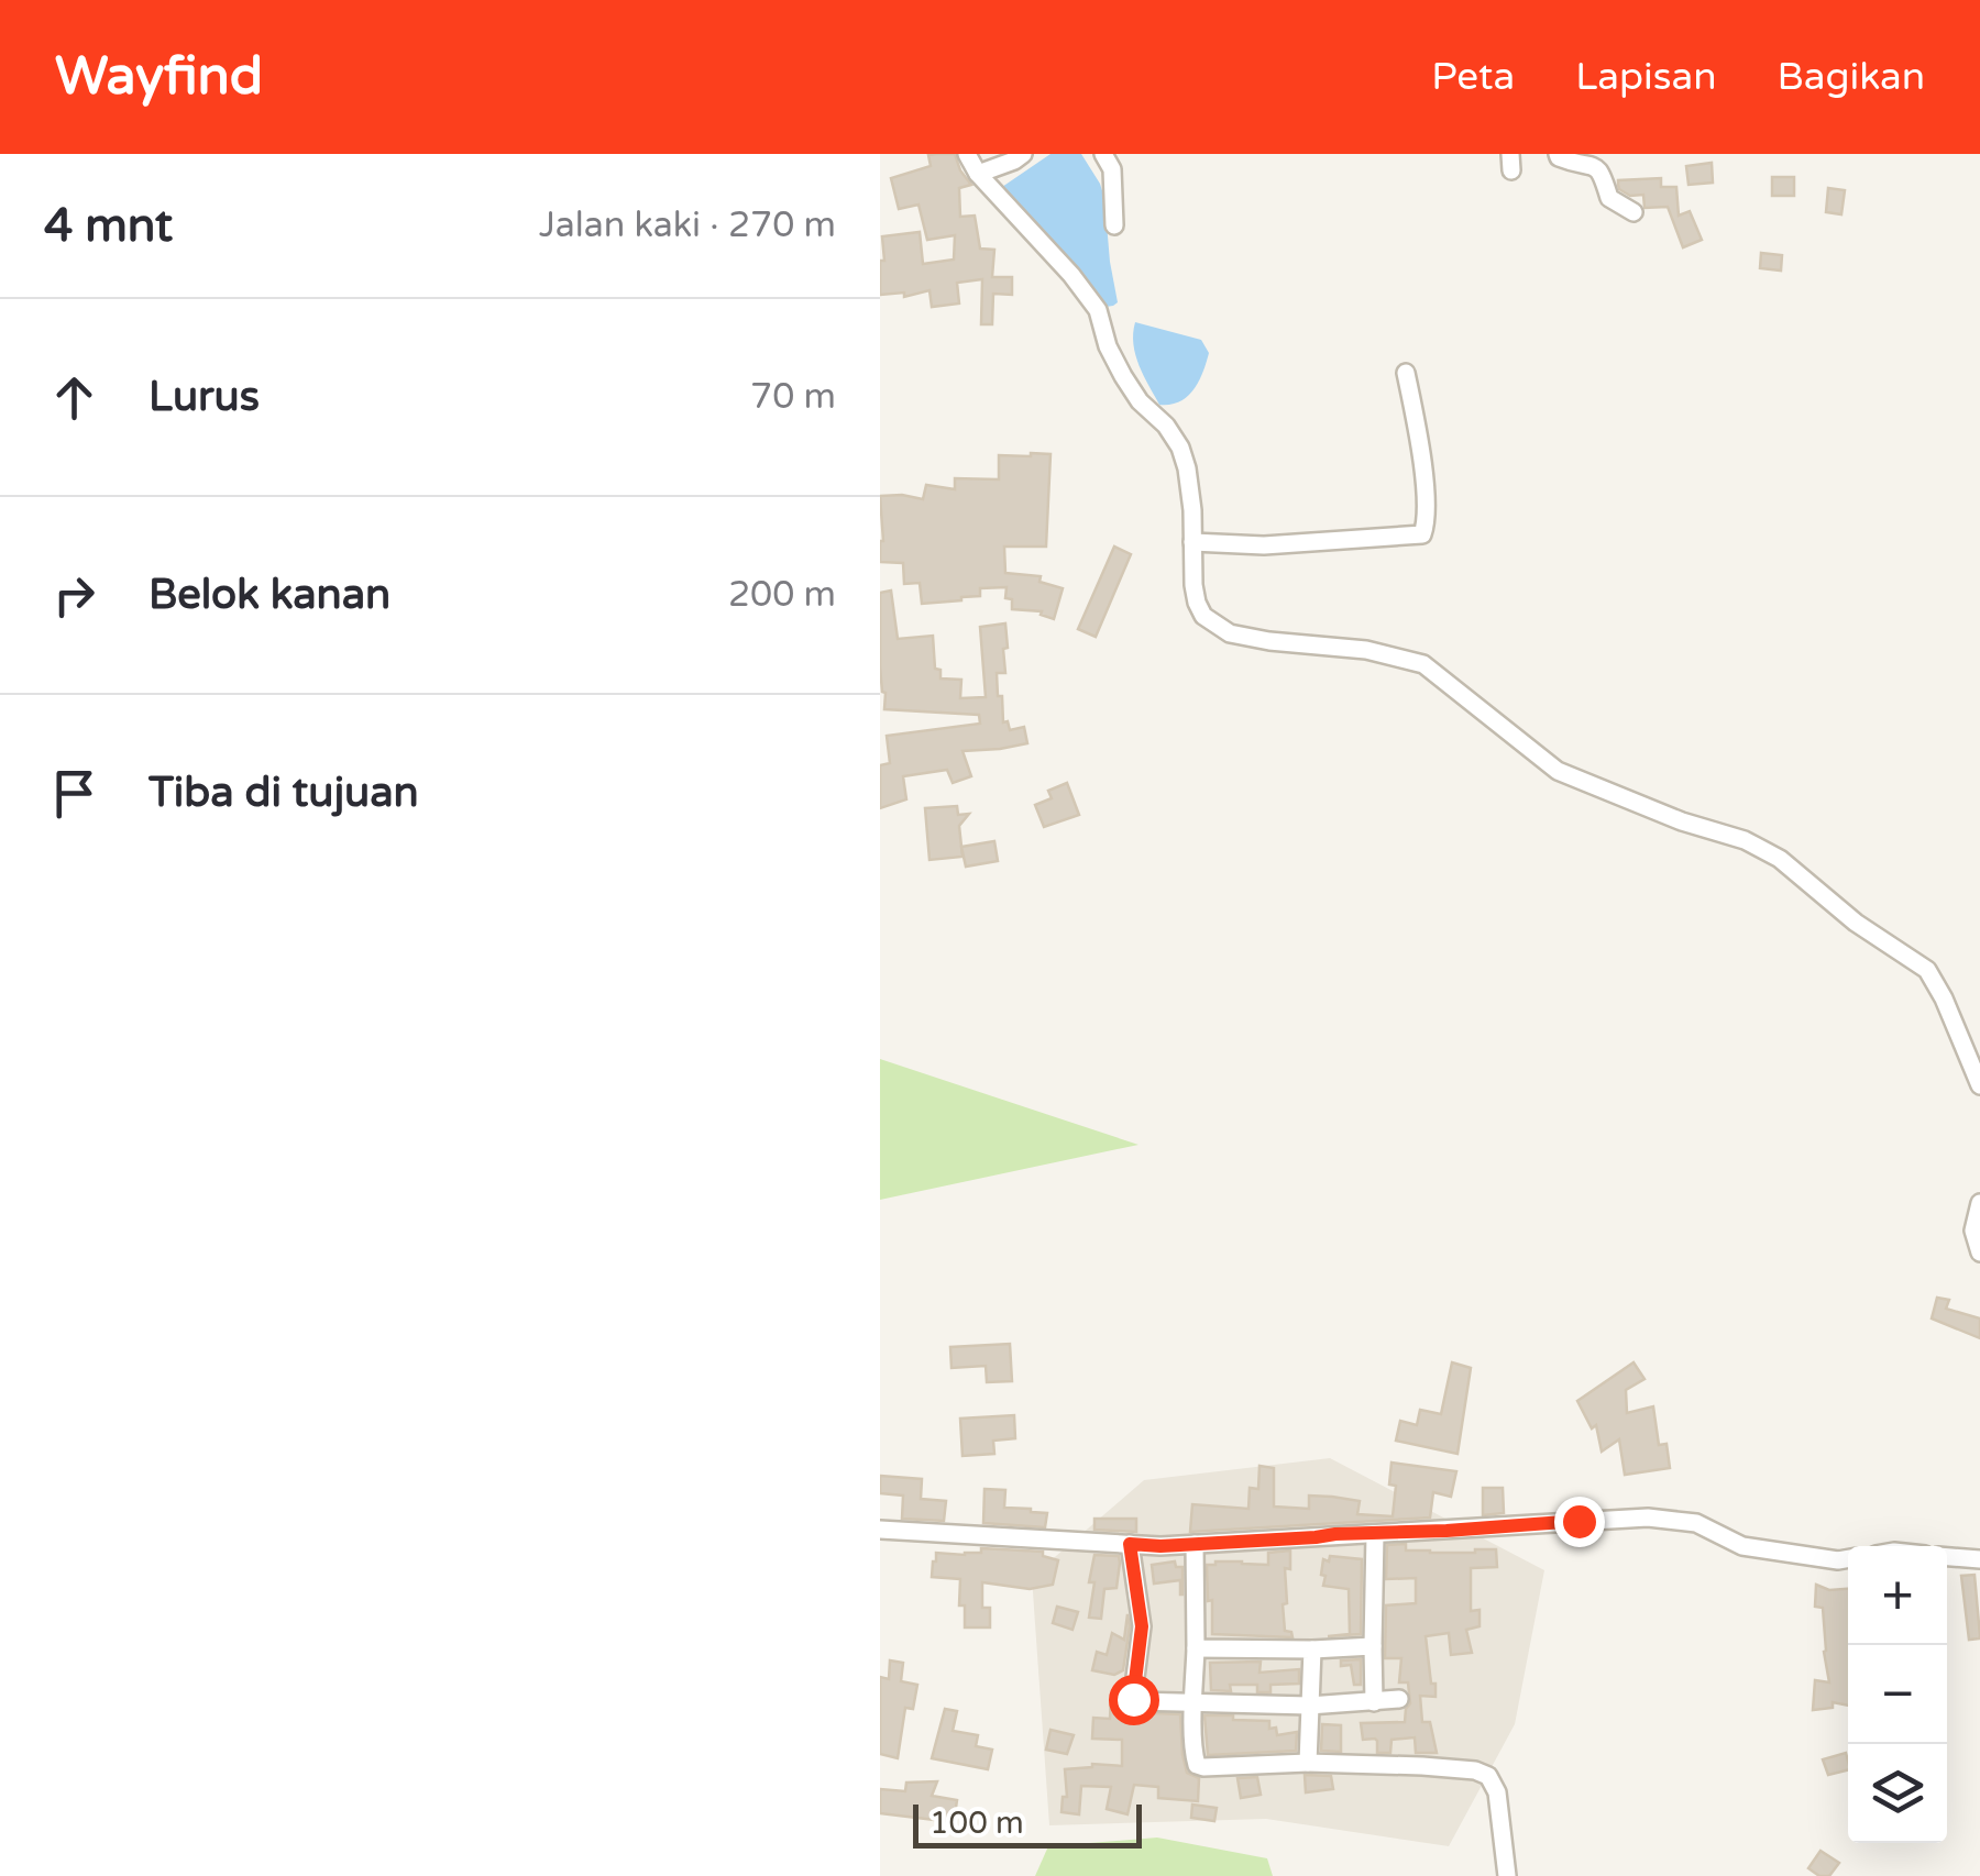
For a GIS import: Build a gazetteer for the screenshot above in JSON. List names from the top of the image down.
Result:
{
  "scale_bar": "100 m",
  "page": {
    "header": "Wayfind",
    "nav": ["Peta", "Lapisan", "Bagikan"],
    "heading": ["4 mnt", "Jalan kaki · 270 m"],
    "list": [
      ["Lurus", "70 m"],
      ["Belok kanan", "200 m"],
      "Tiba di tujuan"
    ],
    "map_buttons": ["+", "−"],
    "scale": "100 m"
  }
}
